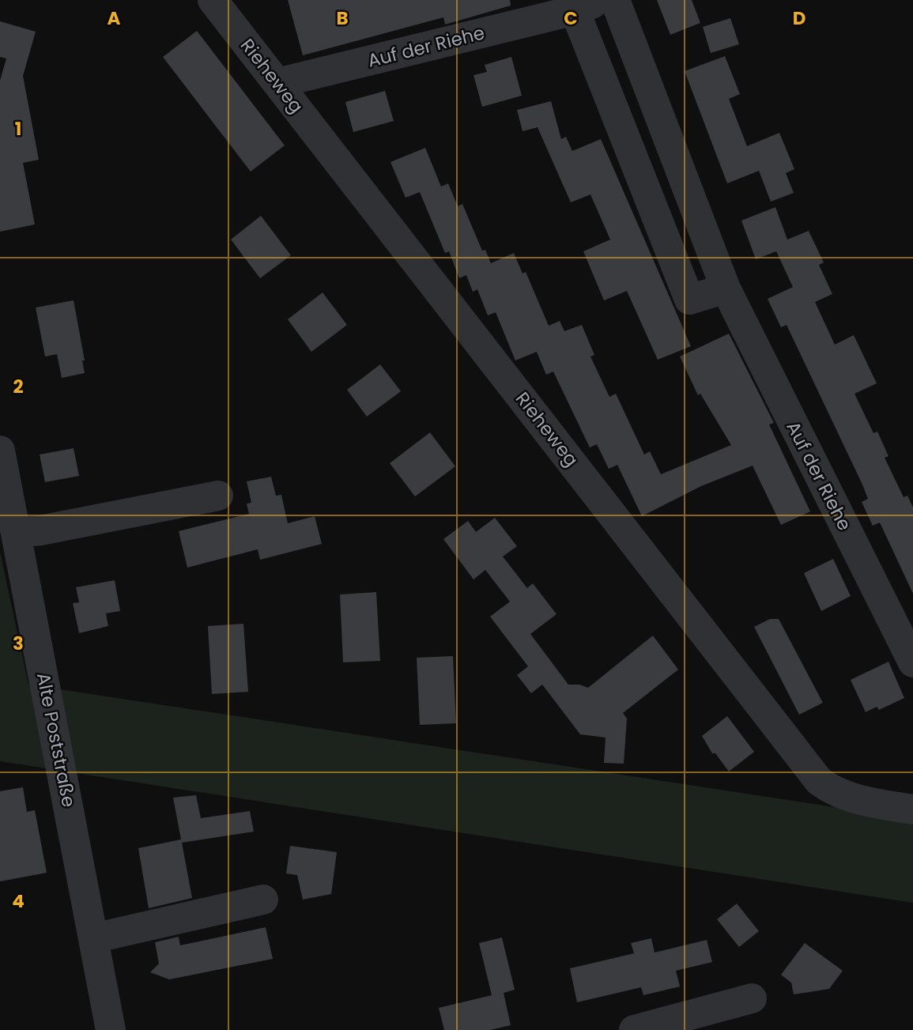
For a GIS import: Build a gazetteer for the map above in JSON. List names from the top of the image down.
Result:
{
  "streets": {
    "street": ["Auf der Riehe", "Rieheweg", "Alte Poststraße"]
  },
  "crossings": [
    ["Auf der Riehe", "Rieheweg"]
  ],
  "grid": {
    "columns": [
      "A",
      "B",
      "C",
      "D"
    ],
    "rows": [
      "1",
      "2",
      "3",
      "4"
    ]
  }
}
